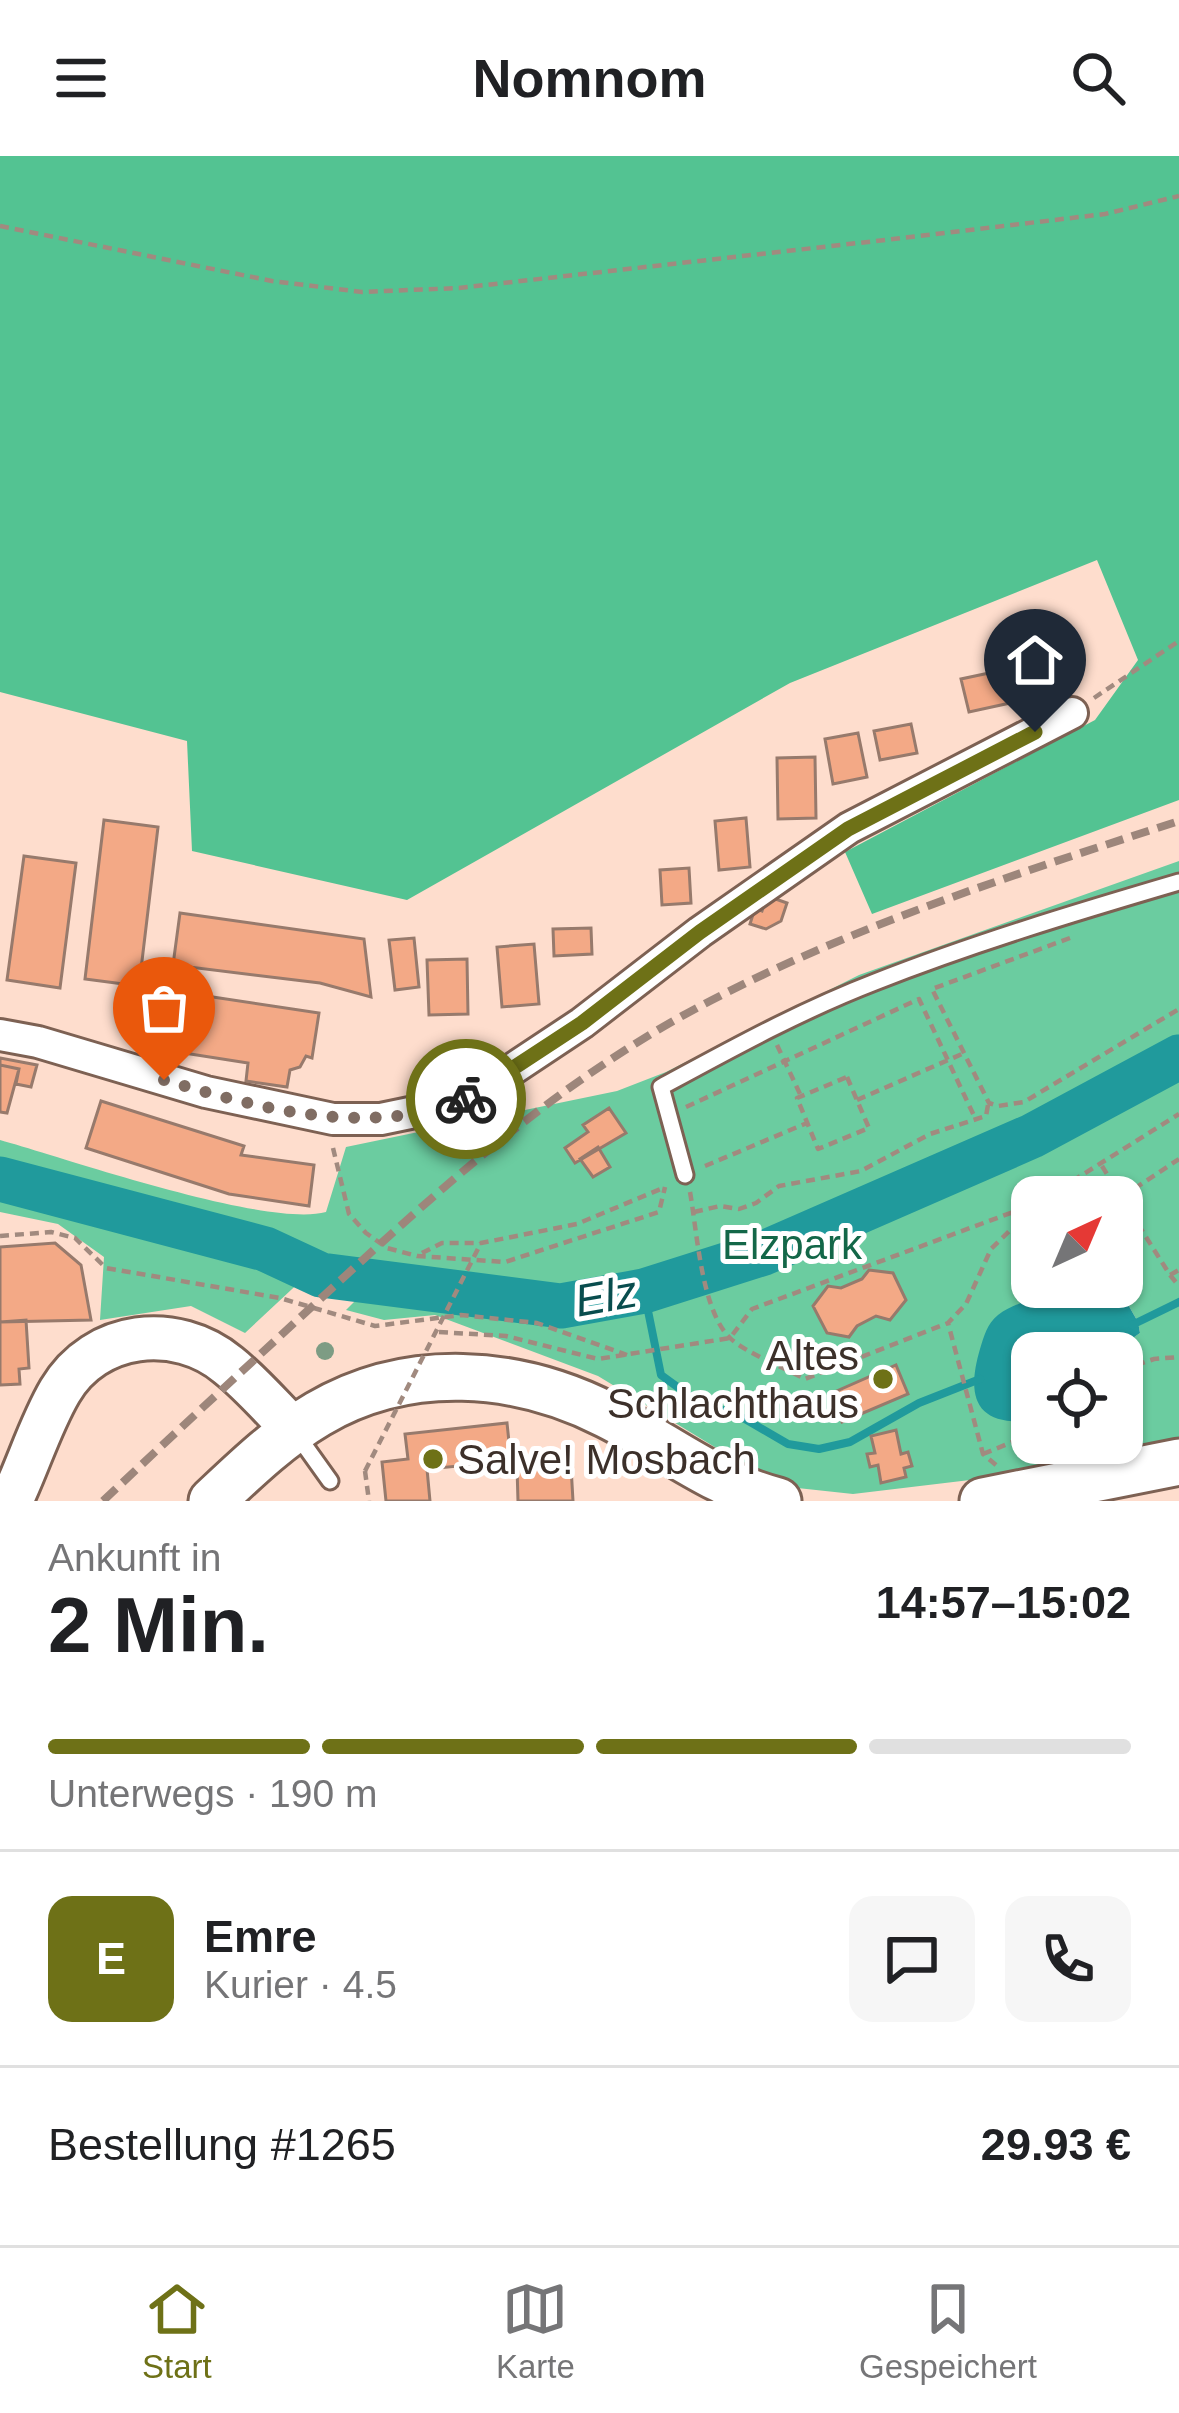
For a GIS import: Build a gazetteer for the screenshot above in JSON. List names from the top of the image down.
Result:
{
  "water": ["Elz"],
  "parks": ["Elzpark"],
  "places": ["Altes Schlachthaus", "Salve! Mosbach"],
  "north": "top right",
  "page": {
    "header": "Nomnom",
    "heading": ["2 Min.", "Ankunft in", "14:57–15:02"],
    "panel": [
      "Emre",
      "Kurier · 4.5",
      "Bestellung #1265",
      "29.93 €"
    ],
    "bar": "Unterwegs · 190 m",
    "round": "E",
    "tabs": ["Start", "Karte", "Gespeichert"]
  }
}
